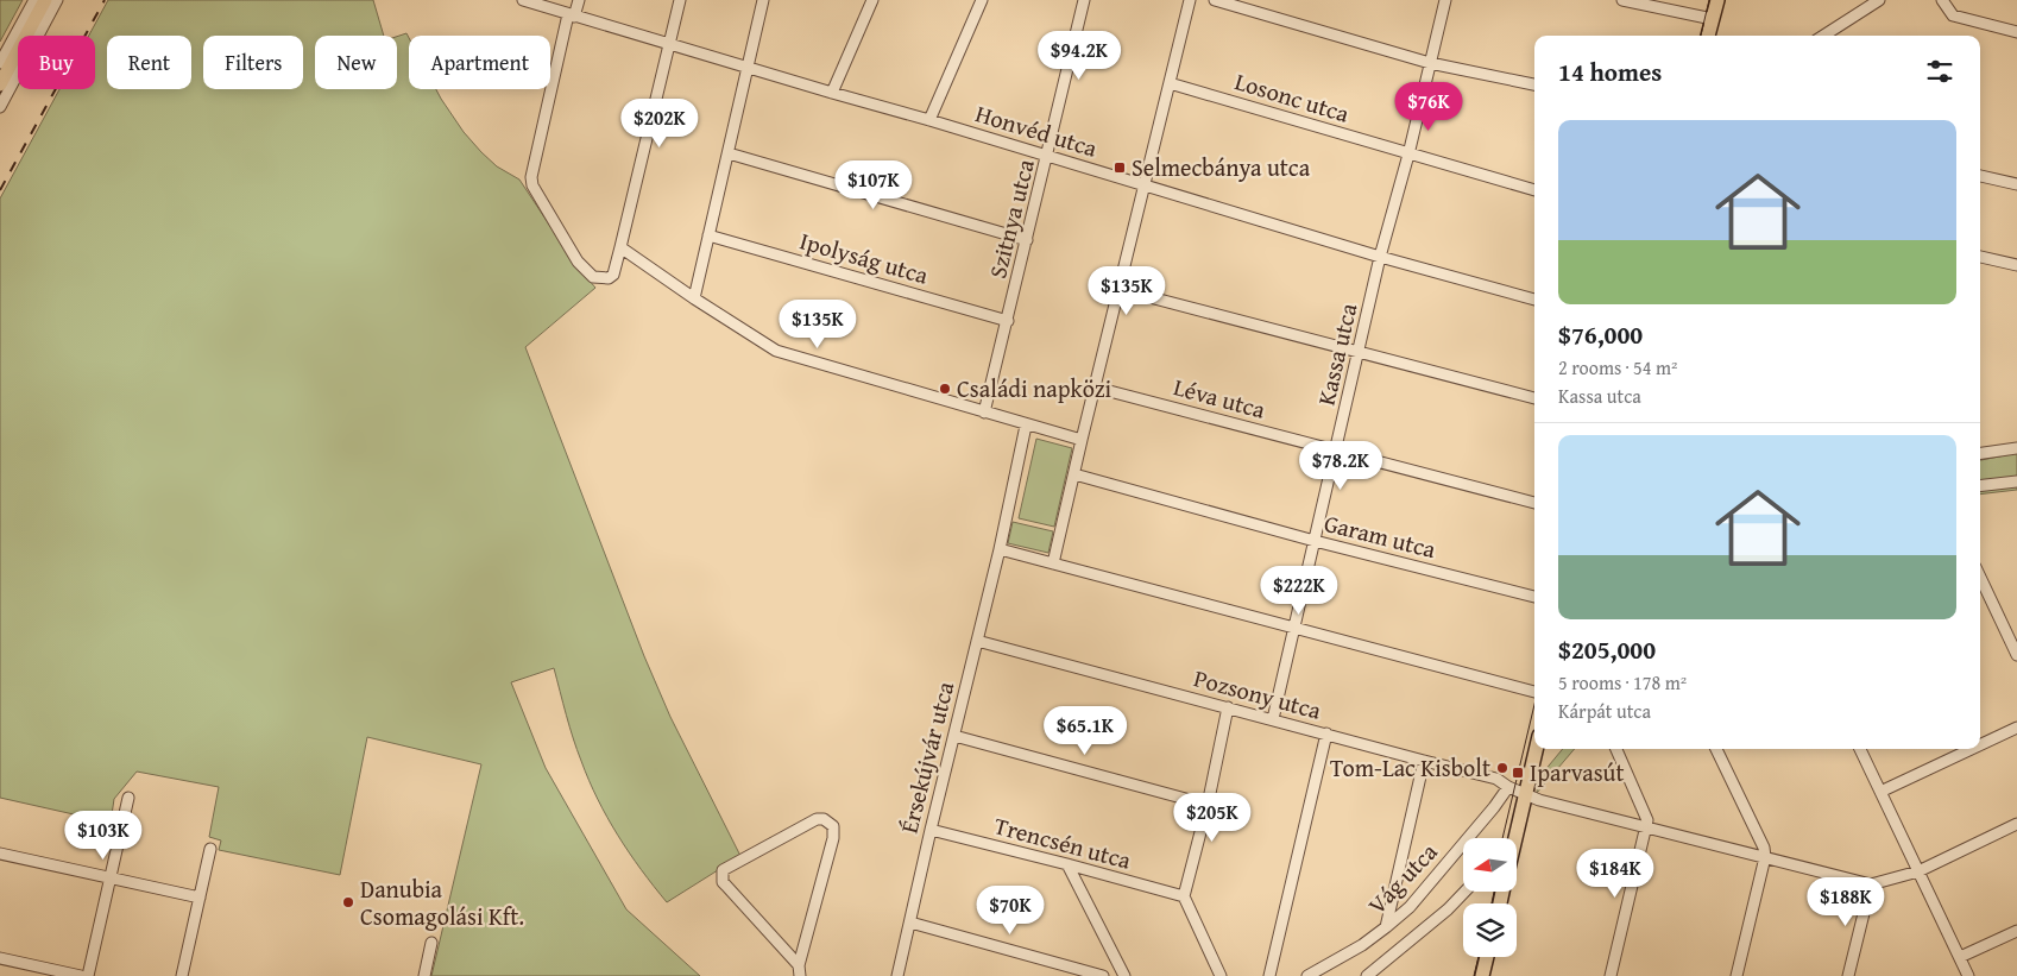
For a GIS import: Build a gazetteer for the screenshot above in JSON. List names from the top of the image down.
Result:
{
  "streets": {
    "street": [
      "Losonc utca",
      "Honvéd utca",
      "Szitnya utca",
      "Ipolyság utca",
      "Kassa utca",
      "Léva utca",
      "Garam utca",
      "Pozsony utca",
      "Érsekújvár utca",
      "Trencsén utca",
      "Vág utca"
    ]
  },
  "crossings": [
    ["Losonc utca", "Kassa utca"],
    ["Honvéd utca", "Szitnya utca"],
    ["Honvéd utca", "Kassa utca"],
    ["Szitnya utca", "Ipolyság utca"],
    ["Kassa utca", "Léva utca"],
    ["Kassa utca", "Garam utca"],
    ["Kassa utca", "Pozsony utca"],
    ["Pozsony utca", "Érsekújvár utca"],
    ["Pozsony utca", "Vág utca"],
    ["Érsekújvár utca", "Trencsén utca"]
  ],
  "places": {
    "transit": ["Selmecbánya utca", "Iparvasút"],
    "other": ["Családi napközi", "Tom-Lac Kisbolt", "Danubia Csomagolási Kft."]
  },
  "north": "left",
  "page": {
    "price": [
      "$94.2K",
      "$76K",
      "$202K",
      "$107K",
      "$135K",
      "$135K",
      "$78.2K",
      "$222K",
      "$65.1K",
      "$205K",
      "$103K",
      "$184K",
      "$188K",
      "$70K"
    ],
    "chip": [
      "Buy",
      "Rent",
      "Filters",
      "New",
      "Apartment"
    ],
    "heading": "14 homes",
    "list": [
      {
        "name": "$76,000",
        "note": "2 rooms · 54 m² · Kassa utca"
      },
      {
        "name": "$205,000",
        "note": "5 rooms · 178 m² · Kárpát utca"
      }
    ]
  }
}
